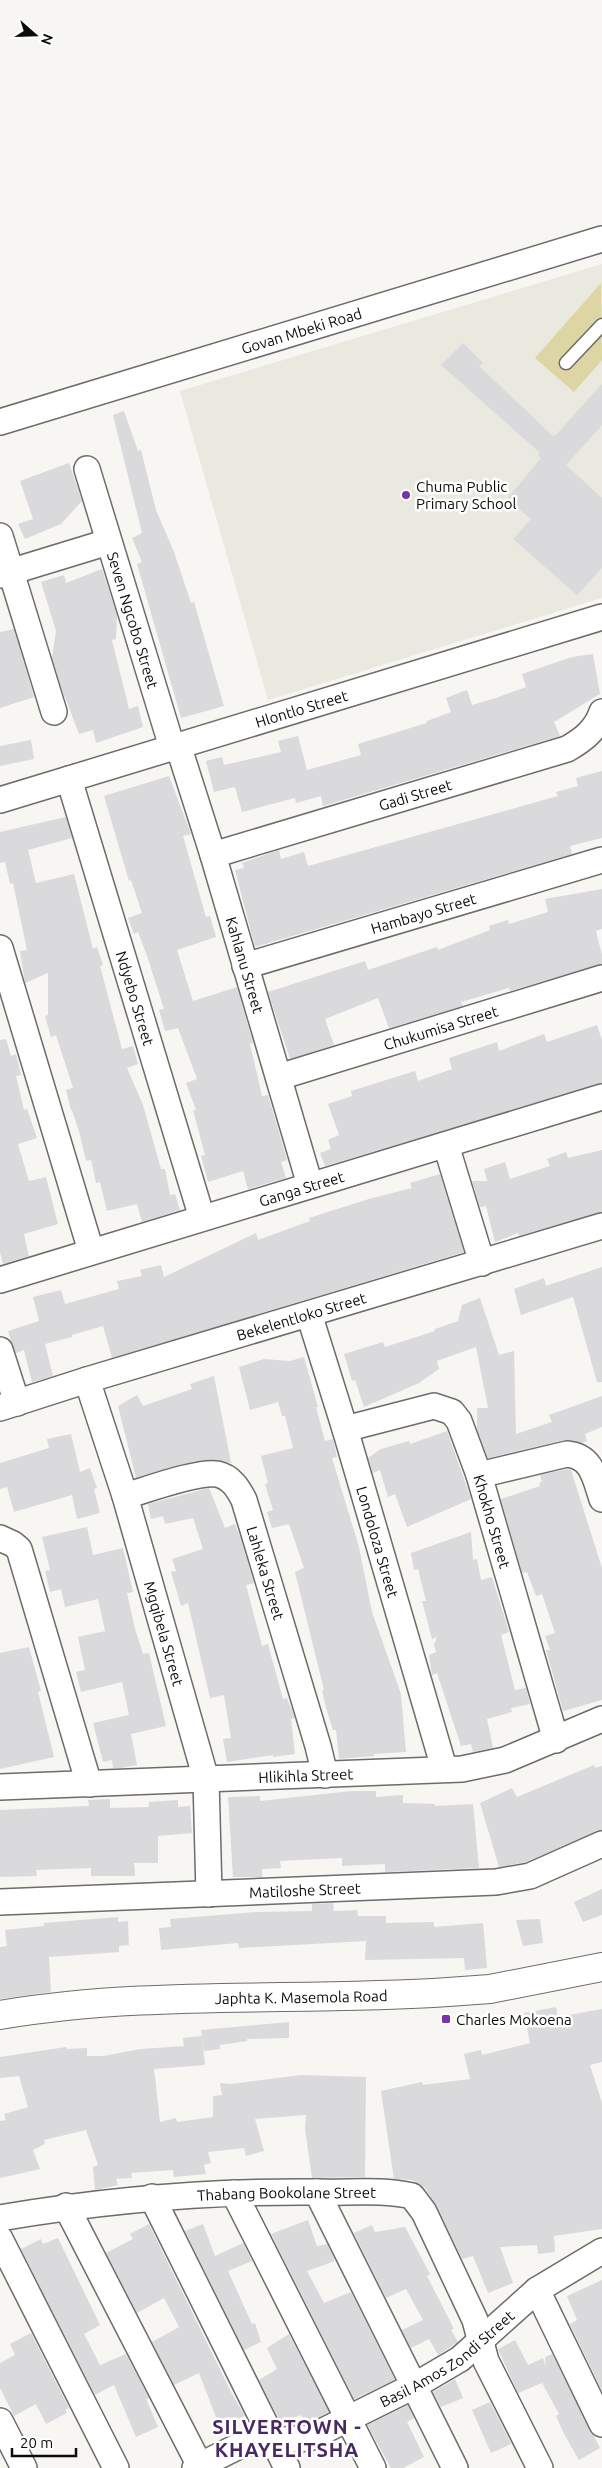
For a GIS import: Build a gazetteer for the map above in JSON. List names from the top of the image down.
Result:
{
  "streets": {
    "main road": ["Japhta K. Masemola Road"],
    "street": [
      "Govan Mbeki Road",
      "Seven Ngcobo Street",
      "Hlontlo Street",
      "Gadi Street",
      "Hambayo Street",
      "Kahlanu Street",
      "Ndyebo Street",
      "Chukumisa Street",
      "Ganga Street",
      "Bekelentloko Street",
      "Khokho Street",
      "Londoloza Street",
      "Lahleka Street",
      "Mgqibela Street",
      "Hlikihla Street",
      "Matiloshe Street",
      "Thabang Bookolane Street",
      "Basil Amos Zondi Street"
    ]
  },
  "crossings": [
    ["Seven Ngcobo Street", "Hlontlo Street"],
    ["Seven Ngcobo Street", "Kahlanu Street"],
    ["Hlontlo Street", "Kahlanu Street"],
    ["Hlontlo Street", "Ndyebo Street"],
    ["Gadi Street", "Kahlanu Street"],
    ["Hambayo Street", "Kahlanu Street"],
    ["Kahlanu Street", "Chukumisa Street"],
    ["Kahlanu Street", "Ganga Street"],
    ["Ndyebo Street", "Ganga Street"],
    ["Bekelentloko Street", "Londoloza Street"],
    ["Bekelentloko Street", "Mgqibela Street"],
    ["Khokho Street", "Londoloza Street"],
    ["Khokho Street", "Hlikihla Street"],
    ["Londoloza Street", "Hlikihla Street"],
    ["Lahleka Street", "Mgqibela Street"],
    ["Lahleka Street", "Hlikihla Street"],
    ["Mgqibela Street", "Hlikihla Street"],
    ["Mgqibela Street", "Matiloshe Street"],
    ["Thabang Bookolane Street", "Basil Amos Zondi Street"]
  ],
  "districts": ["SILVERTOWN - KHAYELITSHA"],
  "places": {
    "other": ["Chuma Public Primary School"],
    "transit": ["Charles Mokoena"]
  },
  "scale_bar": "20 m",
  "north": "right"
}
